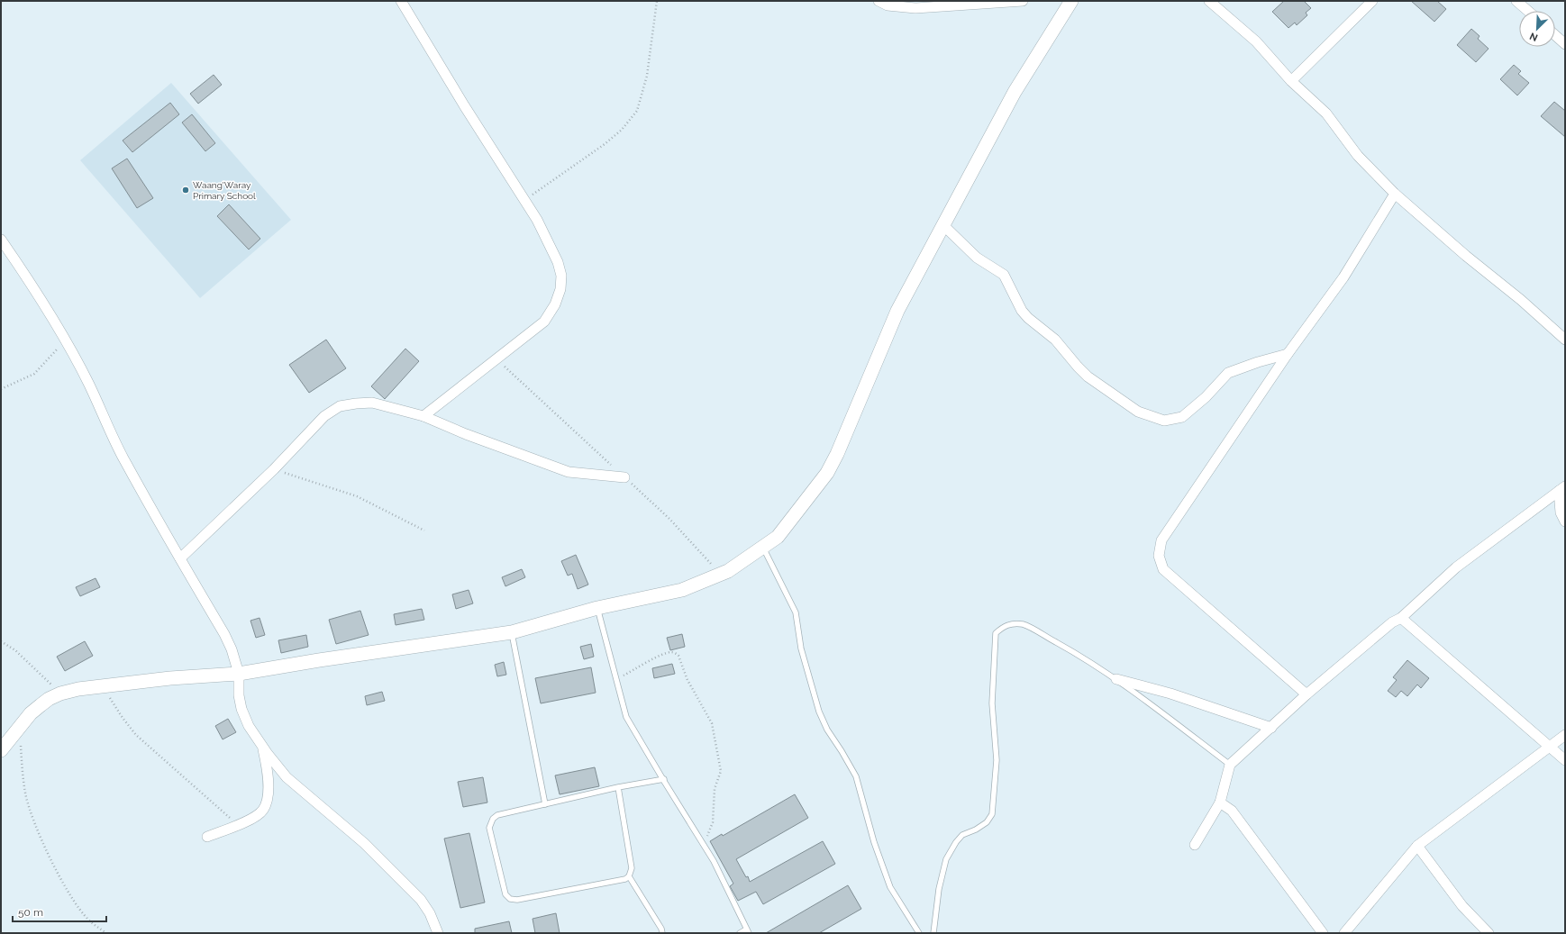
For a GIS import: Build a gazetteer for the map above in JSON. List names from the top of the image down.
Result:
{
  "places": ["Waang'Waray Primary School"],
  "scale_bar": "50 m",
  "north": "bottom left"
}
